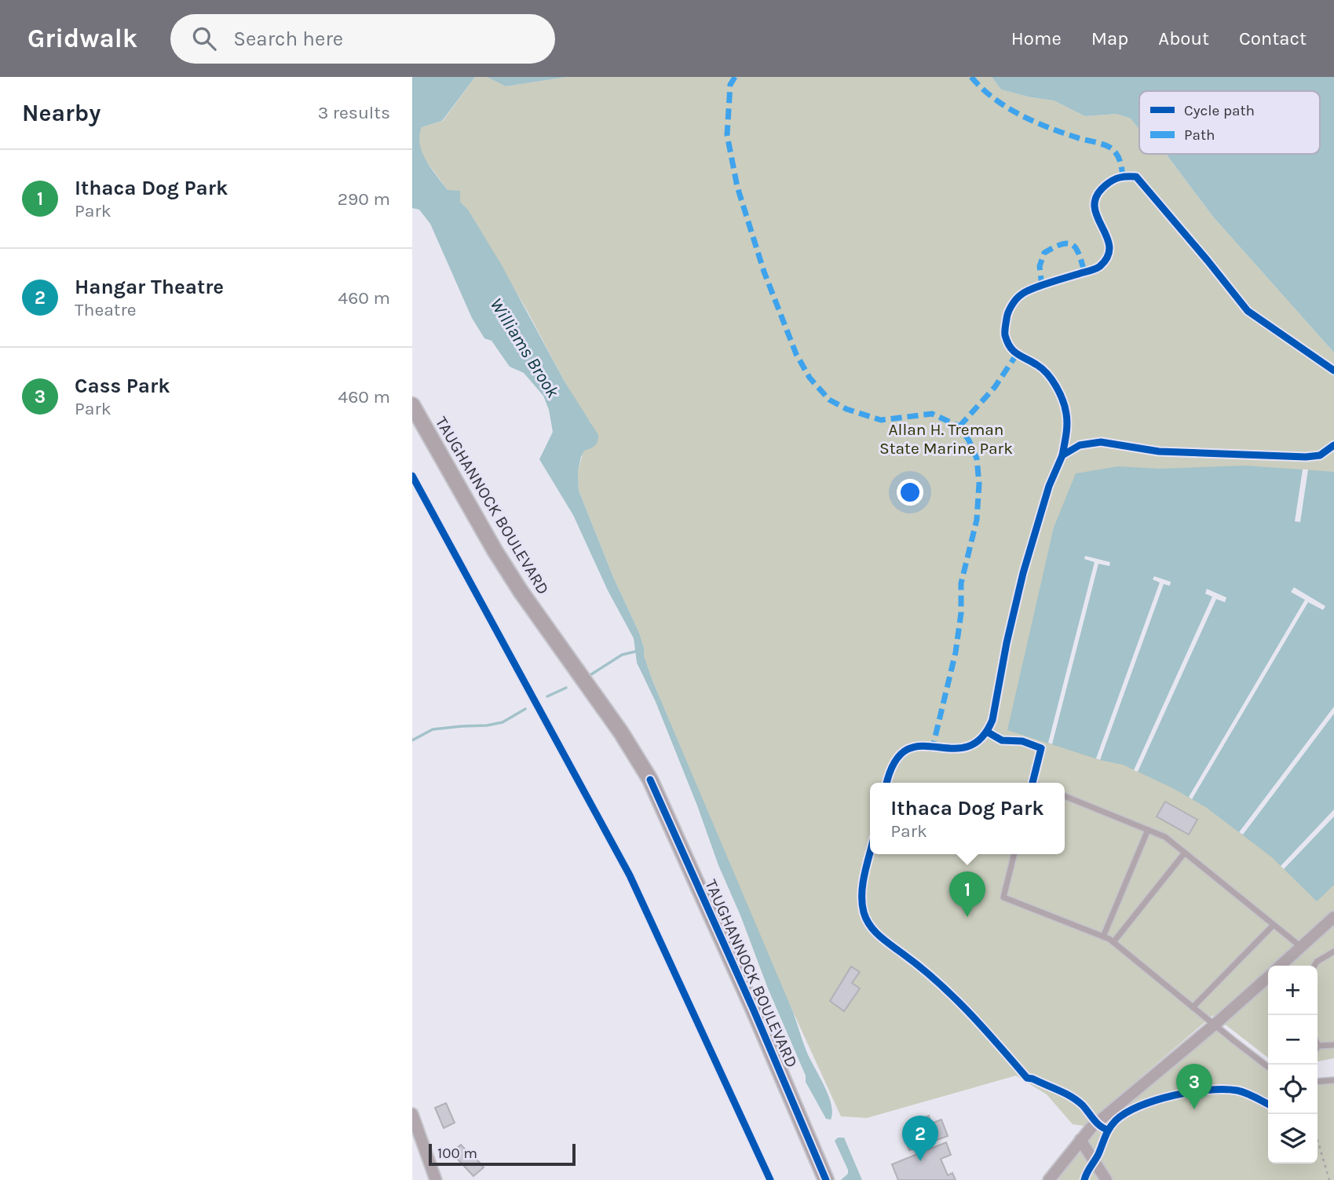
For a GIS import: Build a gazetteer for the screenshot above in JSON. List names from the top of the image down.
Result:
{
  "streets": {
    "main road": ["TAUGHANNOCK BOULEVARD"]
  },
  "water": ["Williams Brook"],
  "parks": ["Allan H. Treman State Marine Park"],
  "legend": ["Cycle path", "Path"],
  "scale_bar": "100 m",
  "page": {
    "header": "Gridwalk",
    "search": "Search here",
    "nav": [
      "Home",
      "Map",
      "About",
      "Contact"
    ],
    "heading": ["Nearby", "3 results"],
    "list": [
      {
        "mark": "1",
        "name": "Ithaca Dog Park",
        "note": "Park",
        "value": "290 m"
      },
      {
        "mark": "2",
        "name": "Hangar Theatre",
        "note": "Theatre",
        "value": "460 m"
      },
      {
        "mark": "3",
        "name": "Cass Park",
        "note": "Park",
        "value": "460 m"
      }
    ],
    "popup": ["Ithaca Dog Park", "Park"],
    "pins": ["1", "3", "2"],
    "map_buttons": ["+", "−"],
    "scale": "100 m"
  }
}
